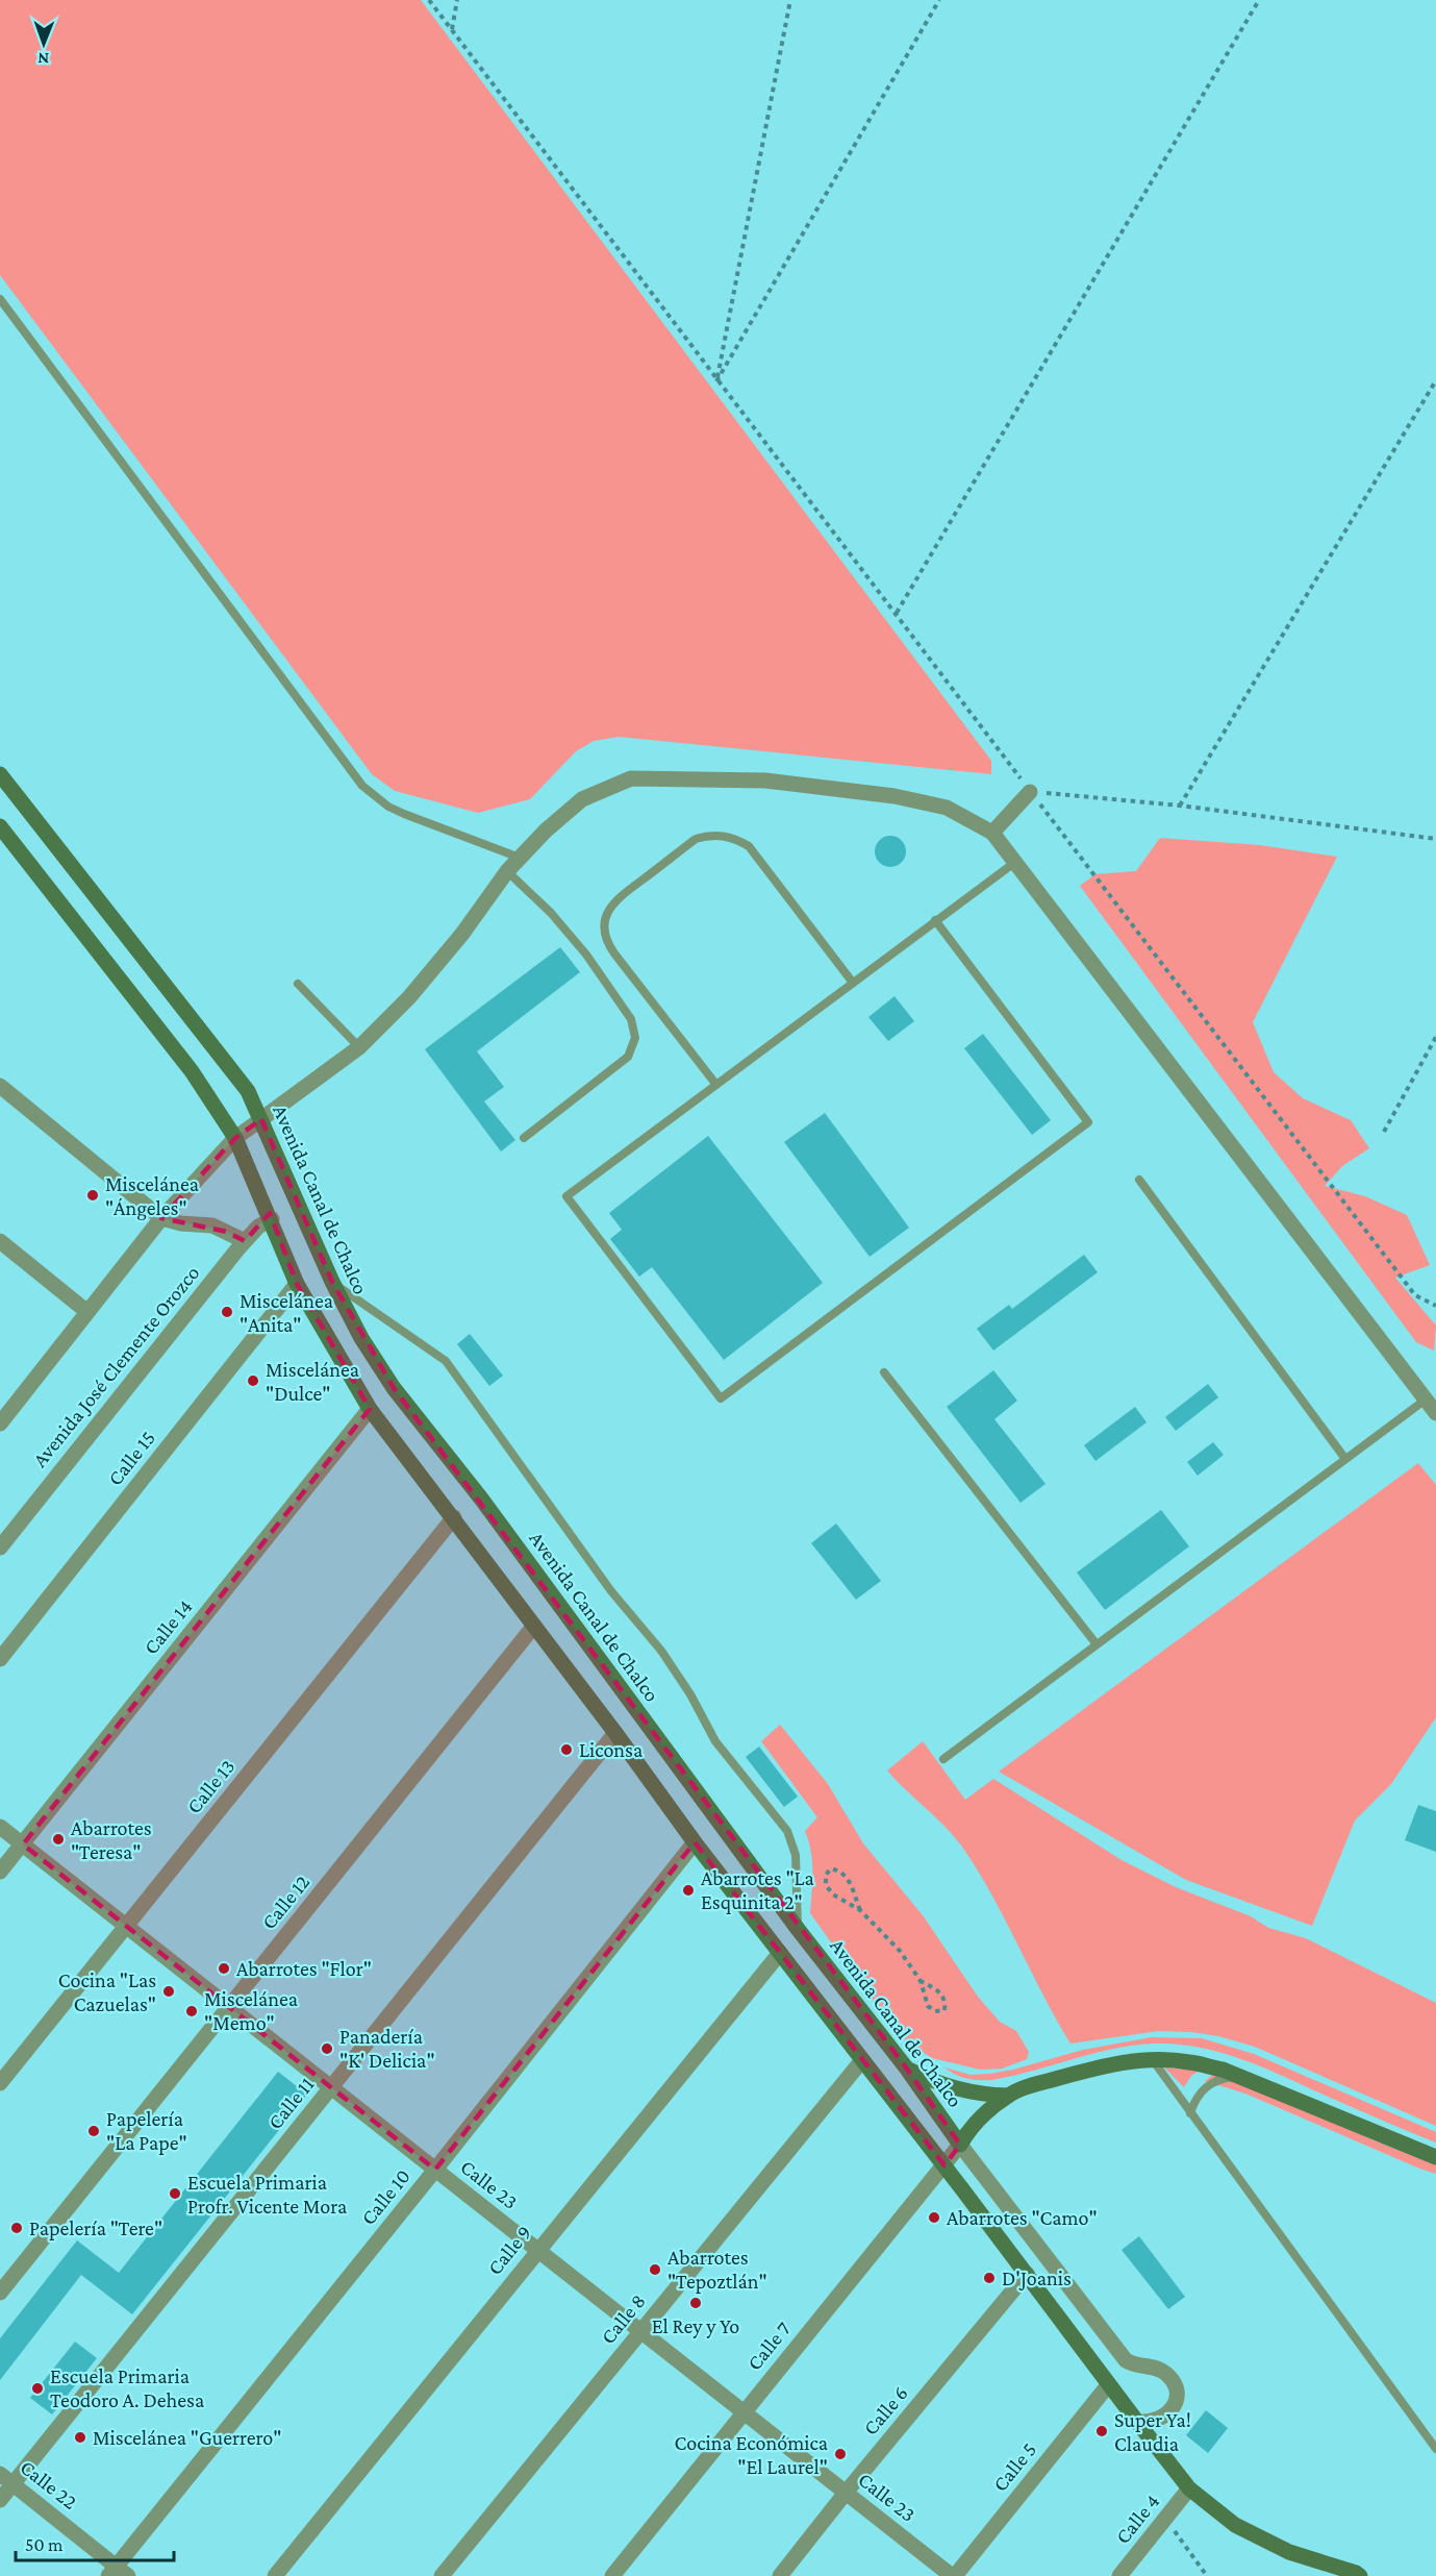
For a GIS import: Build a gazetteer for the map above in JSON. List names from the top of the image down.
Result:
{
  "streets": {
    "main road": ["Avenida Canal de Chalco"],
    "street": [
      "Avenida José Clemente Orozco",
      "Calle 15",
      "Calle 14",
      "Calle 13",
      "Calle 12",
      "Calle 11",
      "Calle 23",
      "Calle 10",
      "Calle 9",
      "Calle 8",
      "Calle 7",
      "Calle 6",
      "Calle 5",
      "Calle 22",
      "Calle 4"
    ]
  },
  "crossings": [
    ["Avenida Canal de Chalco", "Calle 7"],
    ["Calle 14", "Calle 23"],
    ["Calle 13", "Calle 23"],
    ["Calle 12", "Calle 23"],
    ["Calle 11", "Calle 23"],
    ["Calle 11", "Calle 22"],
    ["Calle 23", "Calle 10"],
    ["Calle 23", "Calle 9"],
    ["Calle 23", "Calle 8"],
    ["Calle 23", "Calle 7"],
    ["Calle 23", "Calle 6"],
    ["Calle 23", "Calle 5"],
    ["Calle 10", "Calle 22"]
  ],
  "places": [
    "Miscelánea \"Ángeles\"",
    "Miscelánea \"Anita\"",
    "Miscelánea \"Dulce\"",
    "Liconsa",
    "Abarrotes \"Teresa\"",
    "Abarrotes \"La Esquinita 2\"",
    "Abarrotes \"Flor\"",
    "Cocina \"Las Cazuelas\"",
    "Miscelánea \"Memo\"",
    "Panadería \"K' Delicia\"",
    "Papelería \"La Pape\"",
    "Escuela Primaria Profr. Vicente Mora",
    "Abarrotes \"Camo\"",
    "Papelería \"Tere\"",
    "Abarrotes \"Tepoztlán\"",
    "D'Joanis",
    "El Rey y Yo",
    "Escuela Primaria Teodoro A. Dehesa",
    "Super Ya! Claudia",
    "Miscelánea \"Guerrero\"",
    "Cocina Económica \"El Laurel\""
  ],
  "scale_bar": "50 m",
  "north": "bottom"
}
